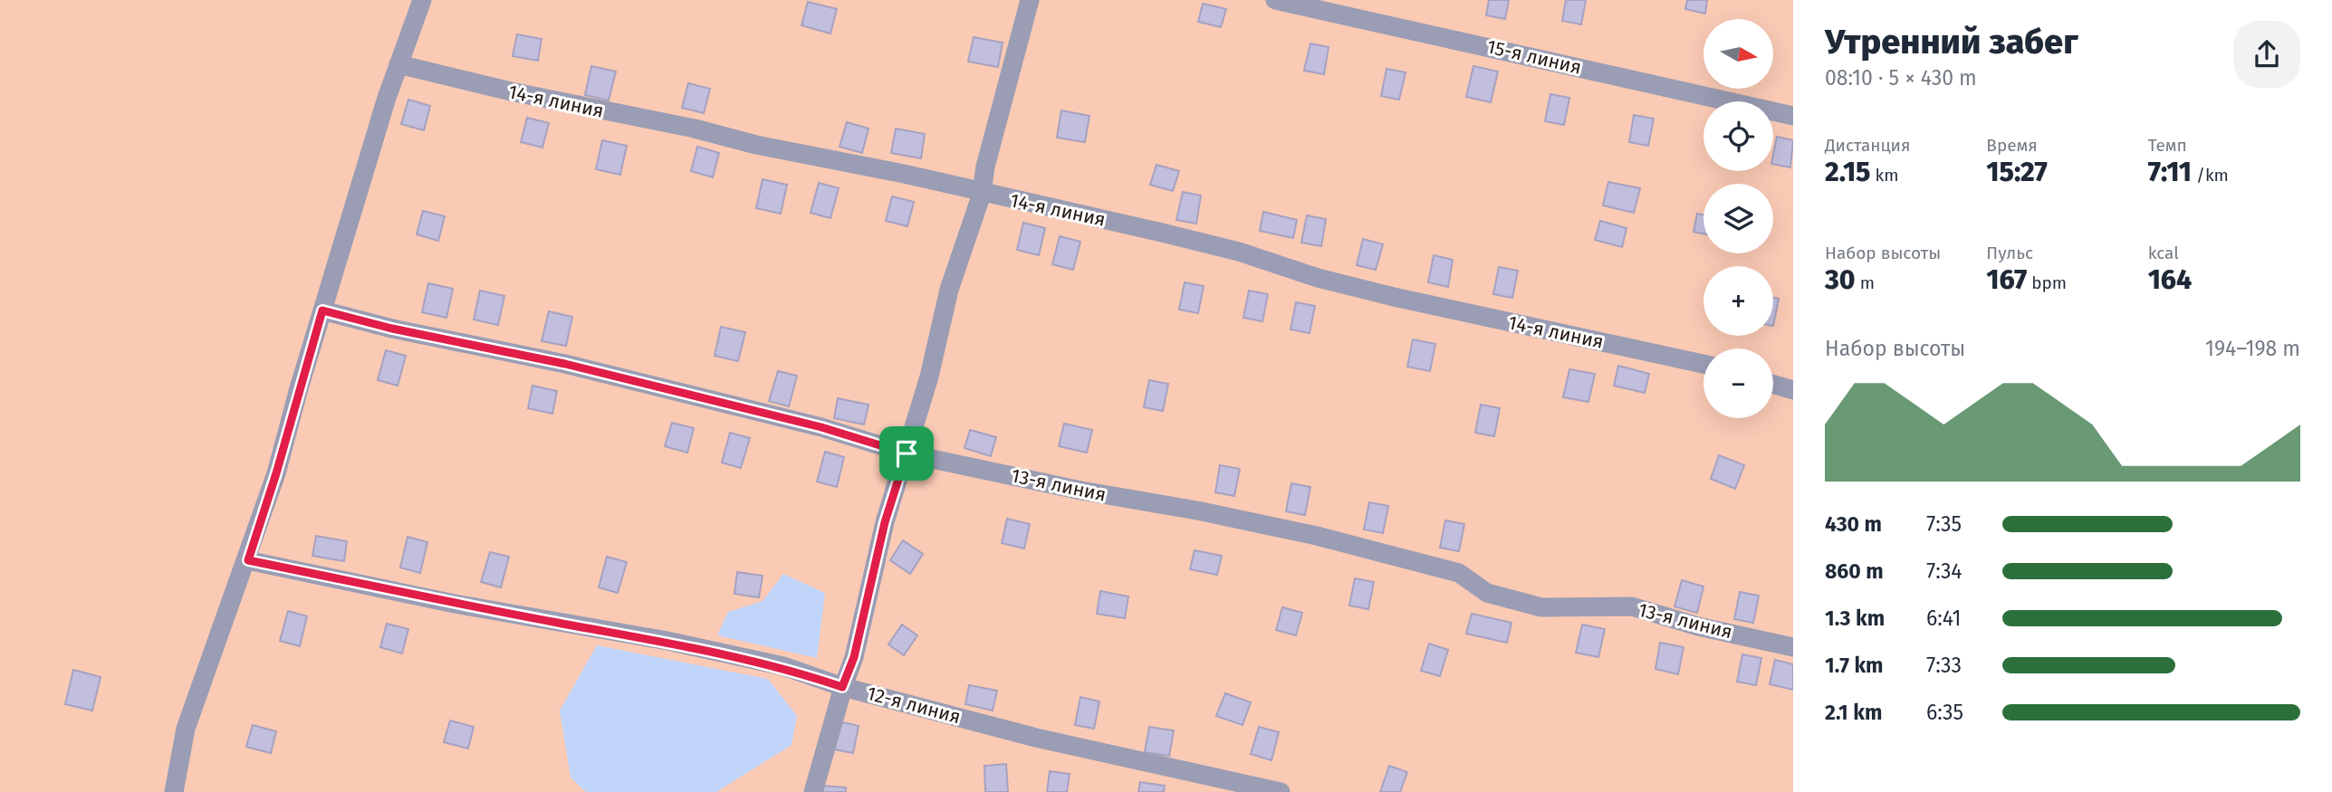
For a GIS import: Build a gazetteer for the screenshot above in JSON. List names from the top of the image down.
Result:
{
  "streets": {
    "street": [
      "15-я линия",
      "14-я линия",
      "13-я линия",
      "12-я линия"
    ]
  },
  "north": "right",
  "page": {
    "heading": ["Утренний забег", "08:10 · 5 × 430 m"],
    "map_buttons": ["+", "−"],
    "stats": [
      ["Дистанция", "2.15 km"],
      ["Время", "15:27"],
      ["Темп", "7:11 /km"],
      ["Набор высоты", "30 m"],
      ["Пульс", "167 bpm"],
      ["kcal", "164"]
    ],
    "chart": ["Набор высоты", "194–198 m"],
    "list": [
      {
        "name": "430 m",
        "note": "7:35"
      },
      {
        "name": "860 m",
        "note": "7:34"
      },
      {
        "name": "1.3 km",
        "note": "6:41"
      },
      {
        "name": "1.7 km",
        "note": "7:33"
      },
      {
        "name": "2.1 km",
        "note": "6:35"
      }
    ]
  }
}
